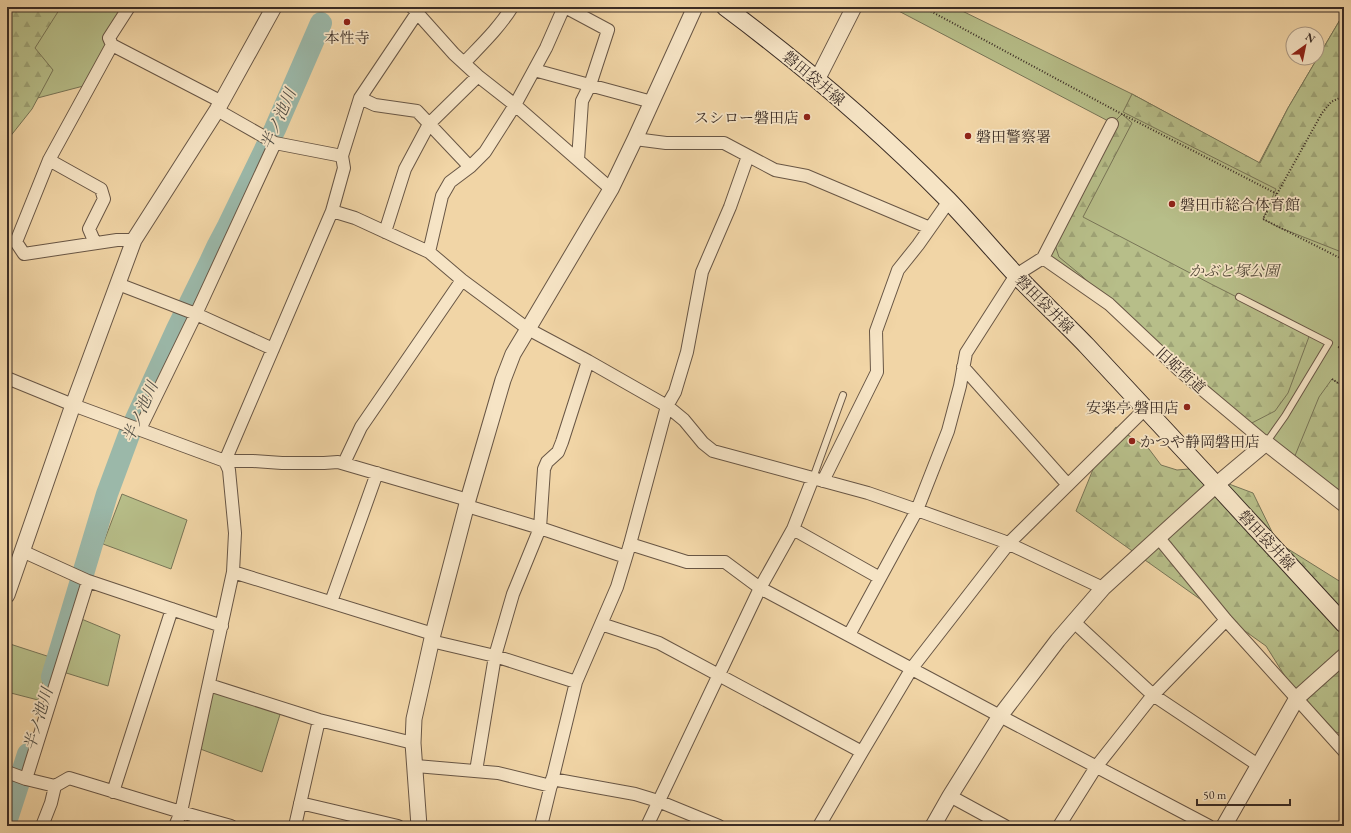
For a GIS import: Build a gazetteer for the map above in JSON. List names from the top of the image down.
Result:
{
  "streets": {
    "main road": ["磐田袋井線"],
    "street": ["旧姫街道"]
  },
  "water": ["半ノ池川"],
  "parks": ["かぶと塚公園"],
  "places": [
    "本性寺",
    "スシロー磐田店",
    "磐田警察署",
    "磐田市総合体育館",
    "安楽亭 磐田店",
    "かつや静岡磐田店"
  ],
  "scale_bar": "50 m",
  "north": "top right"
}
